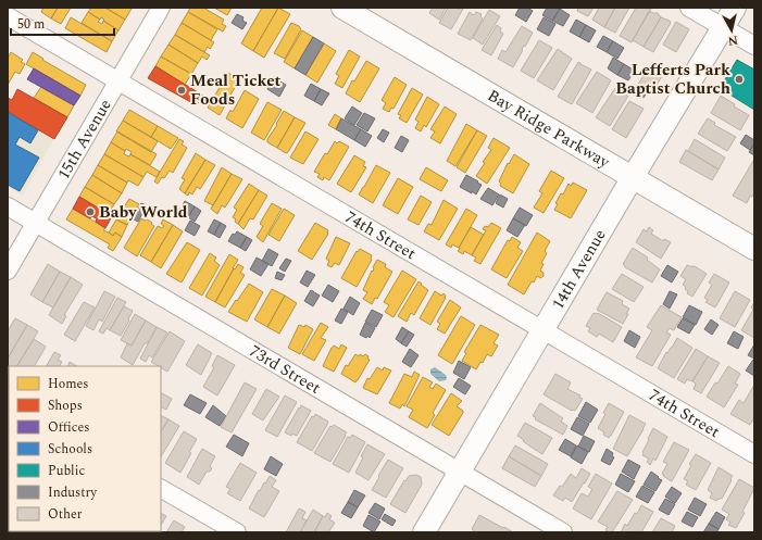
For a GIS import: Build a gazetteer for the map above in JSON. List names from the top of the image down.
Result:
{
  "streets": {
    "main road": ["Bay Ridge Parkway", "14th Avenue"],
    "street": ["15th Avenue", "74th Street", "73rd Street"]
  },
  "crossings": [
    ["Bay Ridge Parkway", "14th Avenue"],
    ["15th Avenue", "74th Street"],
    ["15th Avenue", "73rd Street"],
    ["74th Street", "14th Avenue"],
    ["14th Avenue", "73rd Street"]
  ],
  "places": ["Lefferts Park Baptist Church", "Meal Ticket Foods", "Baby World"],
  "legend": [
    "Homes",
    "Shops",
    "Offices",
    "Schools",
    "Public",
    "Industry",
    "Other"
  ],
  "scale_bar": "50 m",
  "north": "bottom"
}
